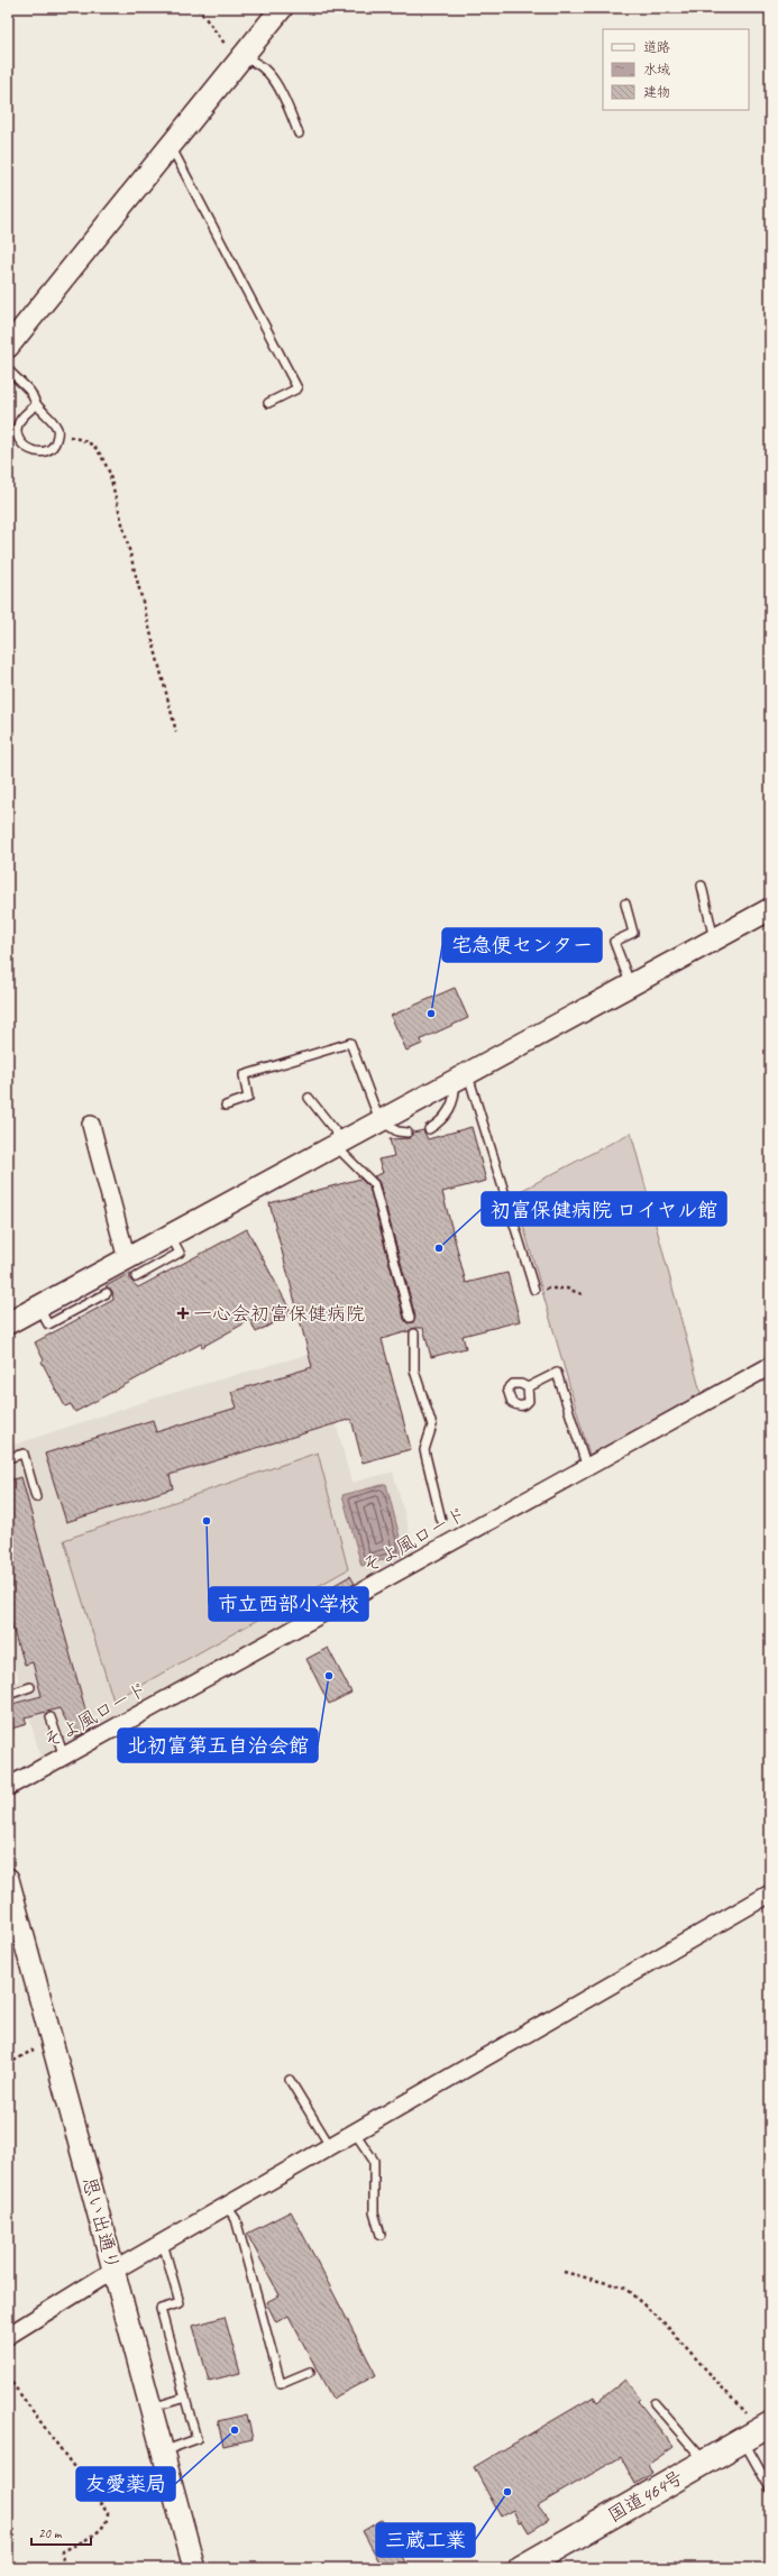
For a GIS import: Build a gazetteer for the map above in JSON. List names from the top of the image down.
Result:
{
  "streets": {
    "highway": ["国道464号"],
    "street": ["そよ風ロード", "思い出通り"]
  },
  "places": {
    "other": [
      "宅急便センター",
      "初富保健病院 ロイヤル館",
      "市立西部小学校",
      "北初富第五自治会館",
      "友愛薬局",
      "三蔵工業"
    ],
    "health": ["一心会初富保健病院"]
  },
  "legend": ["道路", "水域", "建物"],
  "scale_bar": "20 m"
}
